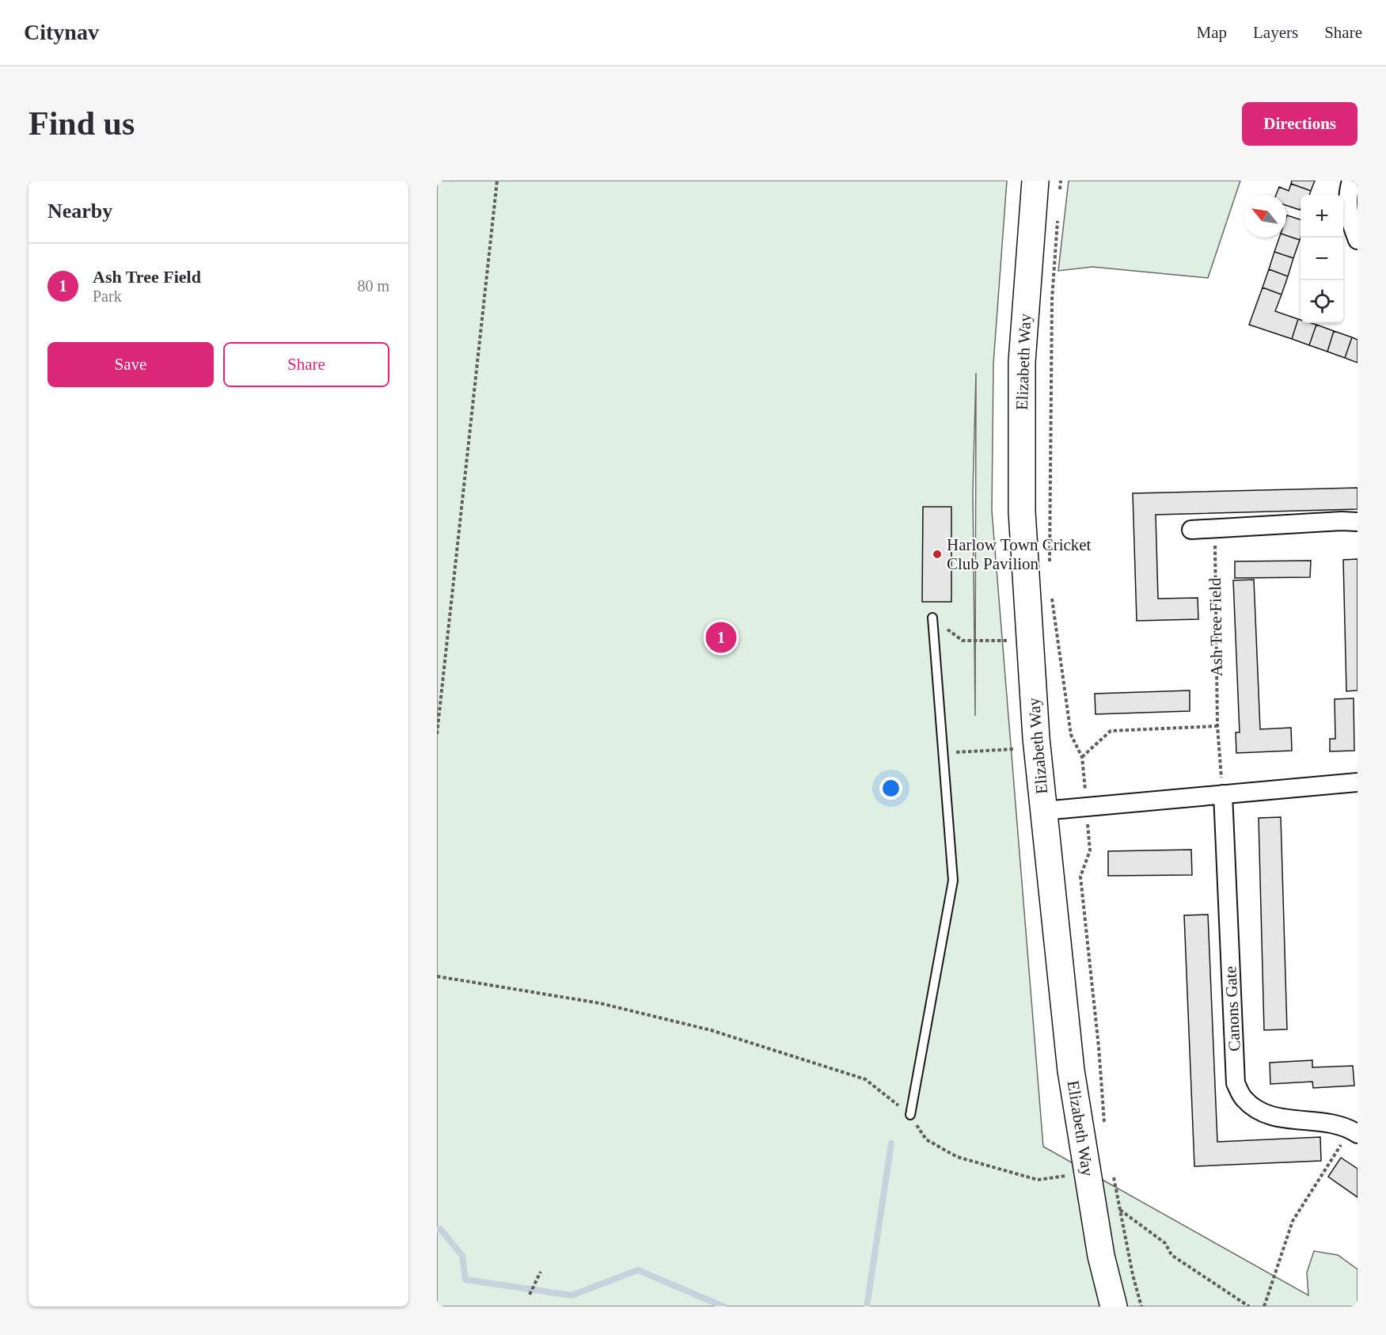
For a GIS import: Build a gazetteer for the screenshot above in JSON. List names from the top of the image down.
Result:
{
  "streets": {
    "main road": ["Elizabeth Way"],
    "street": ["Canons Gate"],
    "path": ["Ash Tree Field"]
  },
  "crossings": [
    ["Ash Tree Field", "Canons Gate"]
  ],
  "places": ["Harlow Town Cricket Club Pavilion"],
  "north": "top left",
  "page": {
    "header": "Citynav",
    "nav": ["Map", "Layers", "Share"],
    "buttons": [
      "Directions",
      ["Save", "Share"]
    ],
    "title": "Find us",
    "heading": "Nearby",
    "map_buttons": ["+", "−"],
    "list": [
      {
        "mark": "1",
        "name": "Ash Tree Field",
        "note": "Park",
        "value": "80 m"
      }
    ],
    "pins": "1"
  }
}
